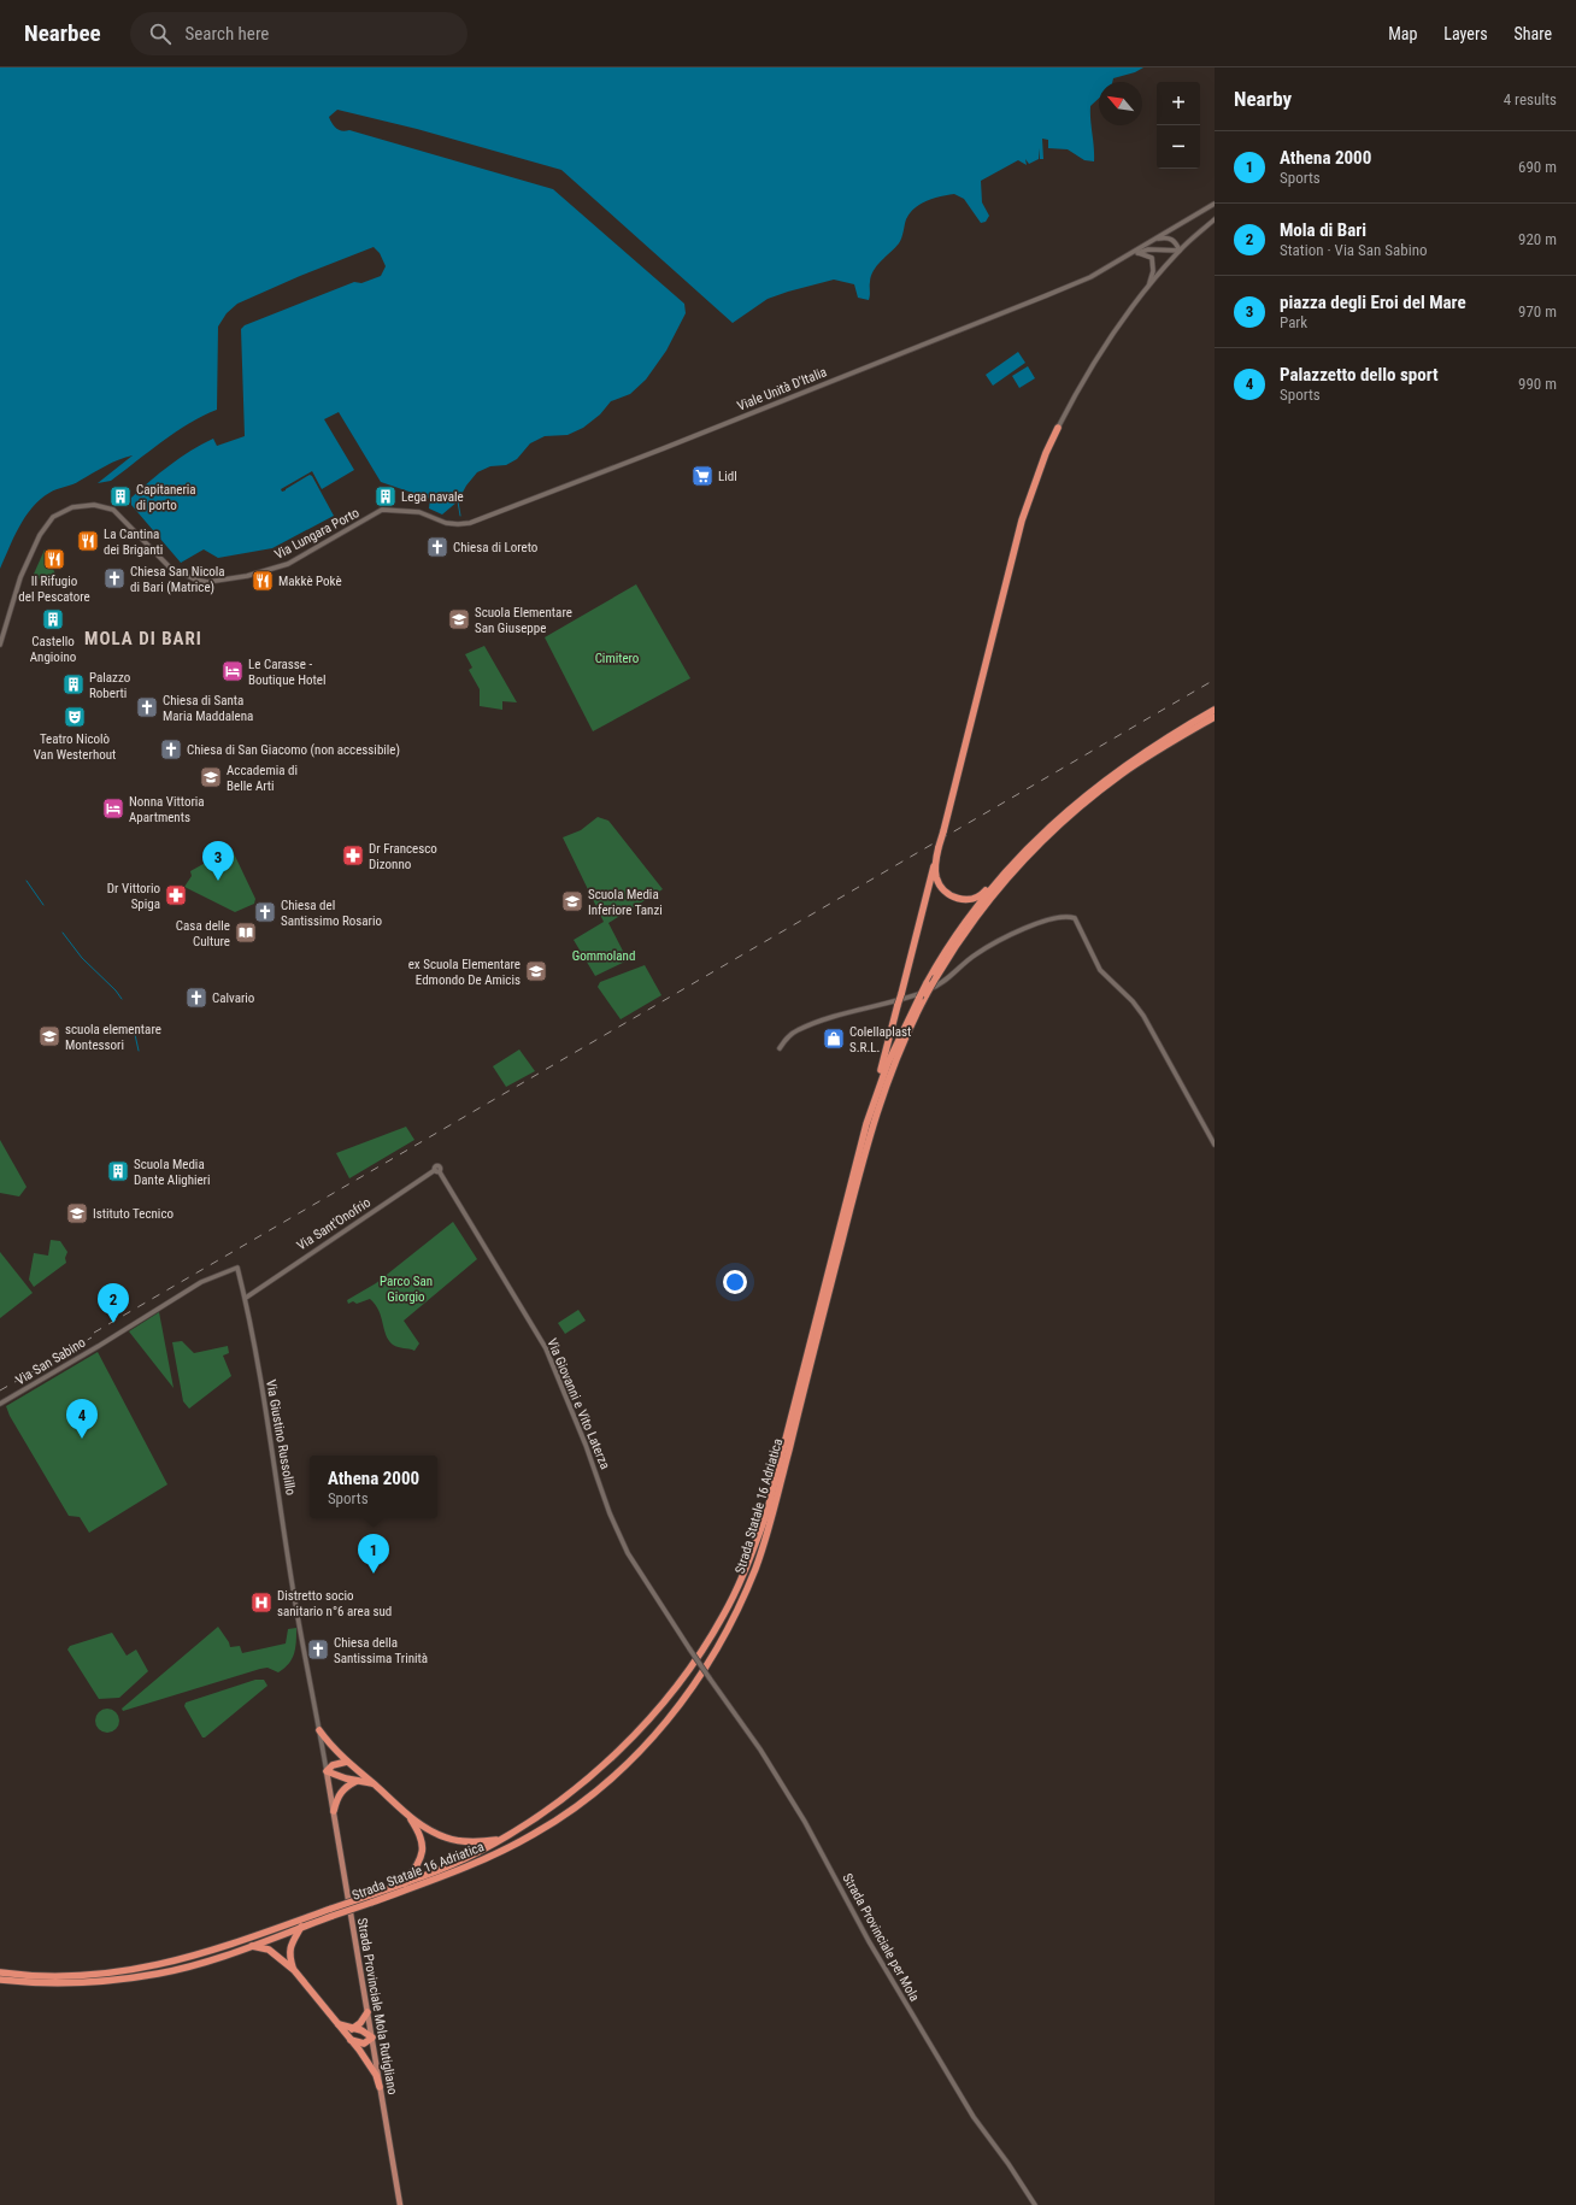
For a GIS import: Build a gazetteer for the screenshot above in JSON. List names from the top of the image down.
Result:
{
  "streets": {
    "highway": ["Strada Statale 16 Adriatica"],
    "main road": ["Strada Provinciale Mola Rutigliano"],
    "street": [
      "Viale Unità D'Italia",
      "Via Lungara Porto",
      "Via Sant'Onofrio",
      "Via San Sabino",
      "Via Giovanni e Vito Laterza",
      "Via Giustino Russolillo",
      "Strada Provinciale per Mola"
    ]
  },
  "crossings": [
    ["Viale Unità D'Italia", "Via Lungara Porto"],
    ["Via Sant'Onofrio", "Via Giovanni e Vito Laterza"],
    ["Via Sant'Onofrio", "Via Giustino Russolillo"],
    ["Via San Sabino", "Via Giustino Russolillo"],
    ["Via Giovanni e Vito Laterza", "Strada Provinciale per Mola"],
    ["Via Giustino Russolillo", "Strada Provinciale Mola Rutigliano"]
  ],
  "districts": ["MOLA DI BARI"],
  "parks": ["Cimitero", "Gommoland", "Parco San Giorgio"],
  "places": {
    "supermarket": ["Lidl"],
    "building": [
      "Capitaneria di porto",
      "Lega navale",
      "Castello Angioino",
      "Palazzo Roberti",
      "Scuola Media Dante Alighieri"
    ],
    "restaurant": ["La Cantina dei Briganti", "Il Rifugio del Pescatore", "Makkè Pokè"],
    "church": [
      "Chiesa di Loreto",
      "Chiesa San Nicola di Bari (Matrice)",
      "Chiesa di Santa Maria Maddalena",
      "Chiesa di San Giacomo (non accessibile)",
      "Chiesa del Santissimo Rosario",
      "Calvario",
      "Chiesa della Santissima Trinità"
    ],
    "school or university": [
      "Scuola Elementare San Giuseppe",
      "Accademia di Belle Arti",
      "Scuola Media Inferiore Tanzi",
      "ex Scuola Elementare Edmondo De Amicis",
      "scuola elementare Montessori",
      "Istituto Tecnico"
    ],
    "hotel": ["Le Carasse - Boutique Hotel", "Nonna Vittoria Apartments"],
    "theatre": ["Teatro Nicolò Van Westerhout"],
    "pharmacy": ["Dr Francesco Dizonno", "Dr Vittorio Spiga"],
    "library": ["Casa delle Culture"],
    "shop": ["Colellaplast S.R.L."],
    "hospital": ["Distretto socio sanitario n°6 area sud"]
  },
  "north": "top left",
  "page": {
    "header": "Nearbee",
    "search": "Search here",
    "nav": ["Map", "Layers", "Share"],
    "heading": ["Nearby", "4 results"],
    "map_buttons": ["+", "−"],
    "list": [
      {
        "mark": "1",
        "name": "Athena 2000",
        "note": "Sports",
        "value": "690 m"
      },
      {
        "mark": "2",
        "name": "Mola di Bari",
        "note": "Station · Via San Sabino",
        "value": "920 m"
      },
      {
        "mark": "3",
        "name": "piazza degli Eroi del Mare",
        "note": "Park",
        "value": "970 m"
      },
      {
        "mark": "4",
        "name": "Palazzetto dello sport",
        "note": "Sports",
        "value": "990 m"
      }
    ],
    "pins": [
      "3",
      "2",
      "4",
      "1"
    ],
    "popup": ["Athena 2000", "Sports"]
  }
}
